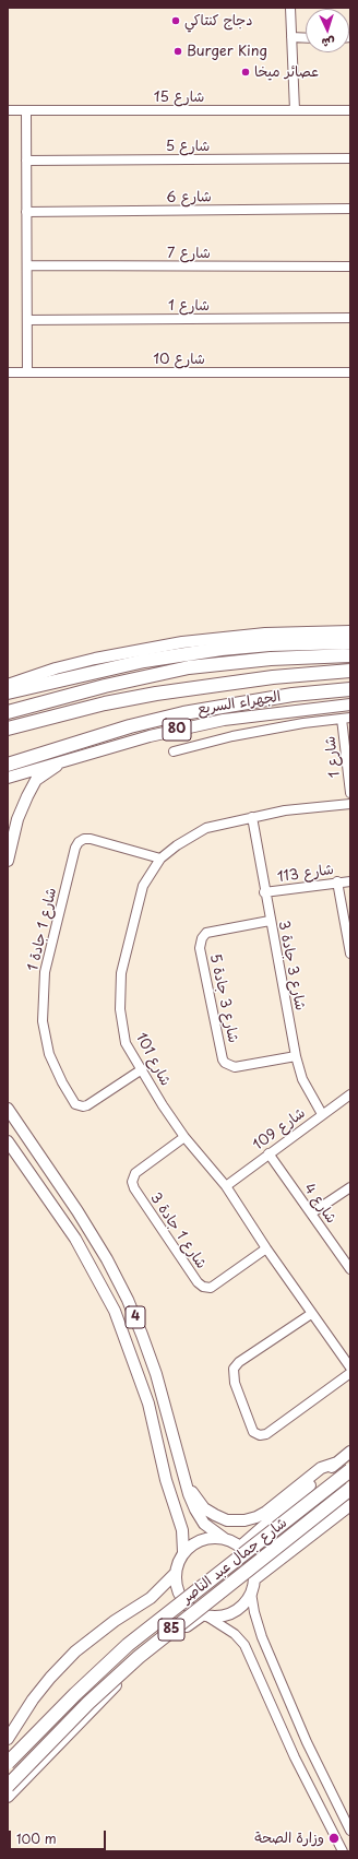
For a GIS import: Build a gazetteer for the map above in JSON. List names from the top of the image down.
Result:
{
  "streets": {
    "highway": ["الجهراء السريع", "شارع جمال عبد الناصر", "85"],
    "main road": ["80", "4"],
    "street": [
      "شارع 15",
      "شارع 5",
      "شارع 6",
      "شارع 7",
      "شارع 1",
      "شارع 10",
      "شارع 113",
      "شارع 1 جادة 1",
      "شارع 3 جادة 3",
      "شارع 3 جادة 5",
      "شارع 101",
      "شارع 109",
      "شارع 4",
      "شارع 1 جادة 3"
    ]
  },
  "crossings": [
    ["شارع 113", "شارع 3 جادة 3"],
    ["شارع 1 جادة 1", "شارع 101"],
    ["شارع 3 جادة 3", "شارع 3 جادة 5"],
    ["شارع 3 جادة 3", "شارع 101"],
    ["شارع 3 جادة 3", "شارع 109"],
    ["شارع 101", "شارع 109"],
    ["شارع 101", "شارع 1 جادة 3"],
    ["شارع 109", "شارع 4"]
  ],
  "places": [
    "دجاج كنتاكي",
    "Burger King",
    "عصائر ميخا",
    "وزارة الصحة"
  ],
  "scale_bar": "100 m",
  "north": "bottom"
}
